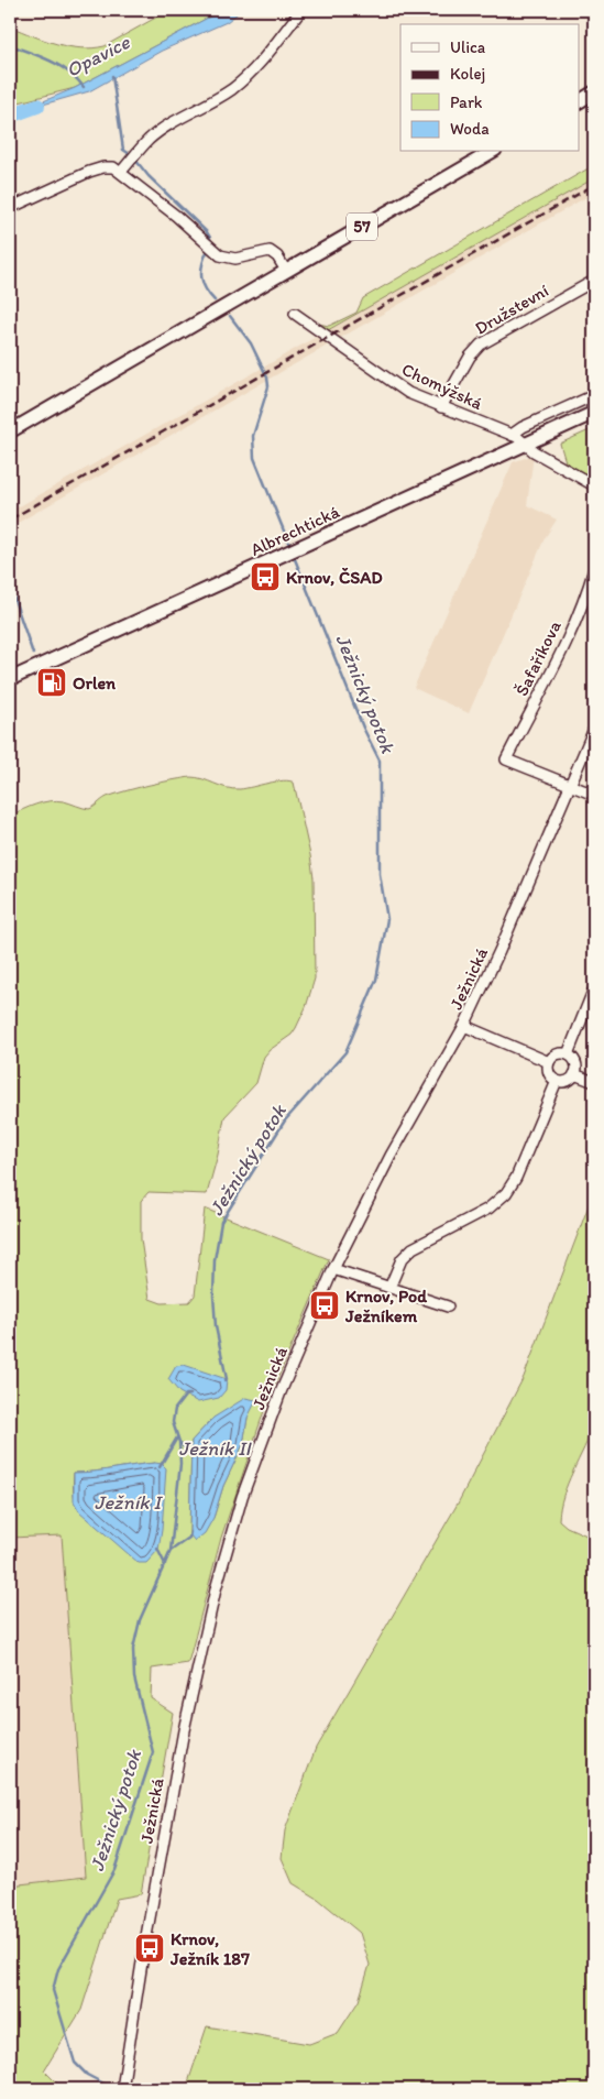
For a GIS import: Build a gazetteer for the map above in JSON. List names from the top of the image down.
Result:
{
  "streets": {
    "main road": ["57", "Albrechtická"],
    "street": [
      "Družstevní",
      "Chomýžská",
      "Šafaříkova",
      "Ježnická"
    ]
  },
  "crossings": [
    ["Družstevní", "Chomýžská"],
    ["Chomýžská", "Albrechtická"],
    ["Šafaříkova", "Ježnická"]
  ],
  "water": [
    "Opavice",
    "Ježnický potok",
    "Ježník II",
    "Ježník I"
  ],
  "places": {
    "bus stop": ["Krnov, ČSAD", "Krnov, Pod Ježníkem", "Krnov, Ježník 187"],
    "fuel station": ["Orlen"]
  },
  "legend": [
    "Ulica",
    "Kolej",
    "Park",
    "Woda"
  ]
}
